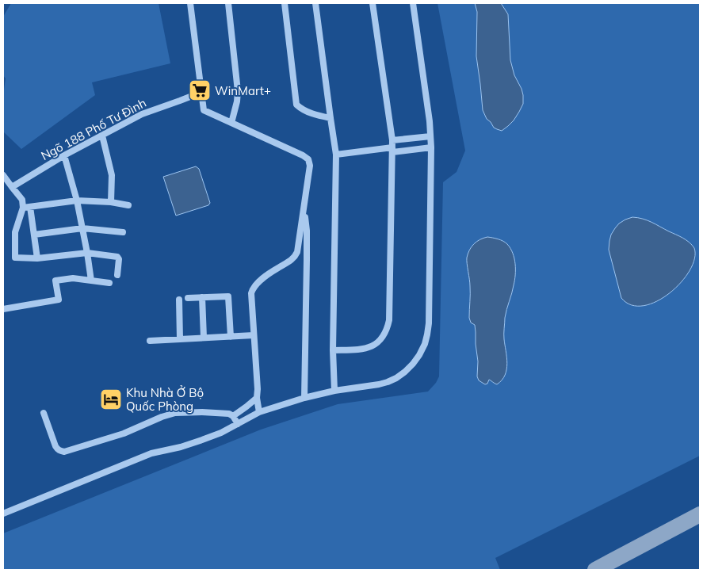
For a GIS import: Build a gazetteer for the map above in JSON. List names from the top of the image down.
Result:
{
  "streets": {
    "street": ["Ngõ 188 Phố Tư Đình"]
  },
  "places": {
    "supermarket": ["WinMart+"],
    "hotel": ["Khu Nhà Ở Bộ Quốc Phòng"]
  }
}
